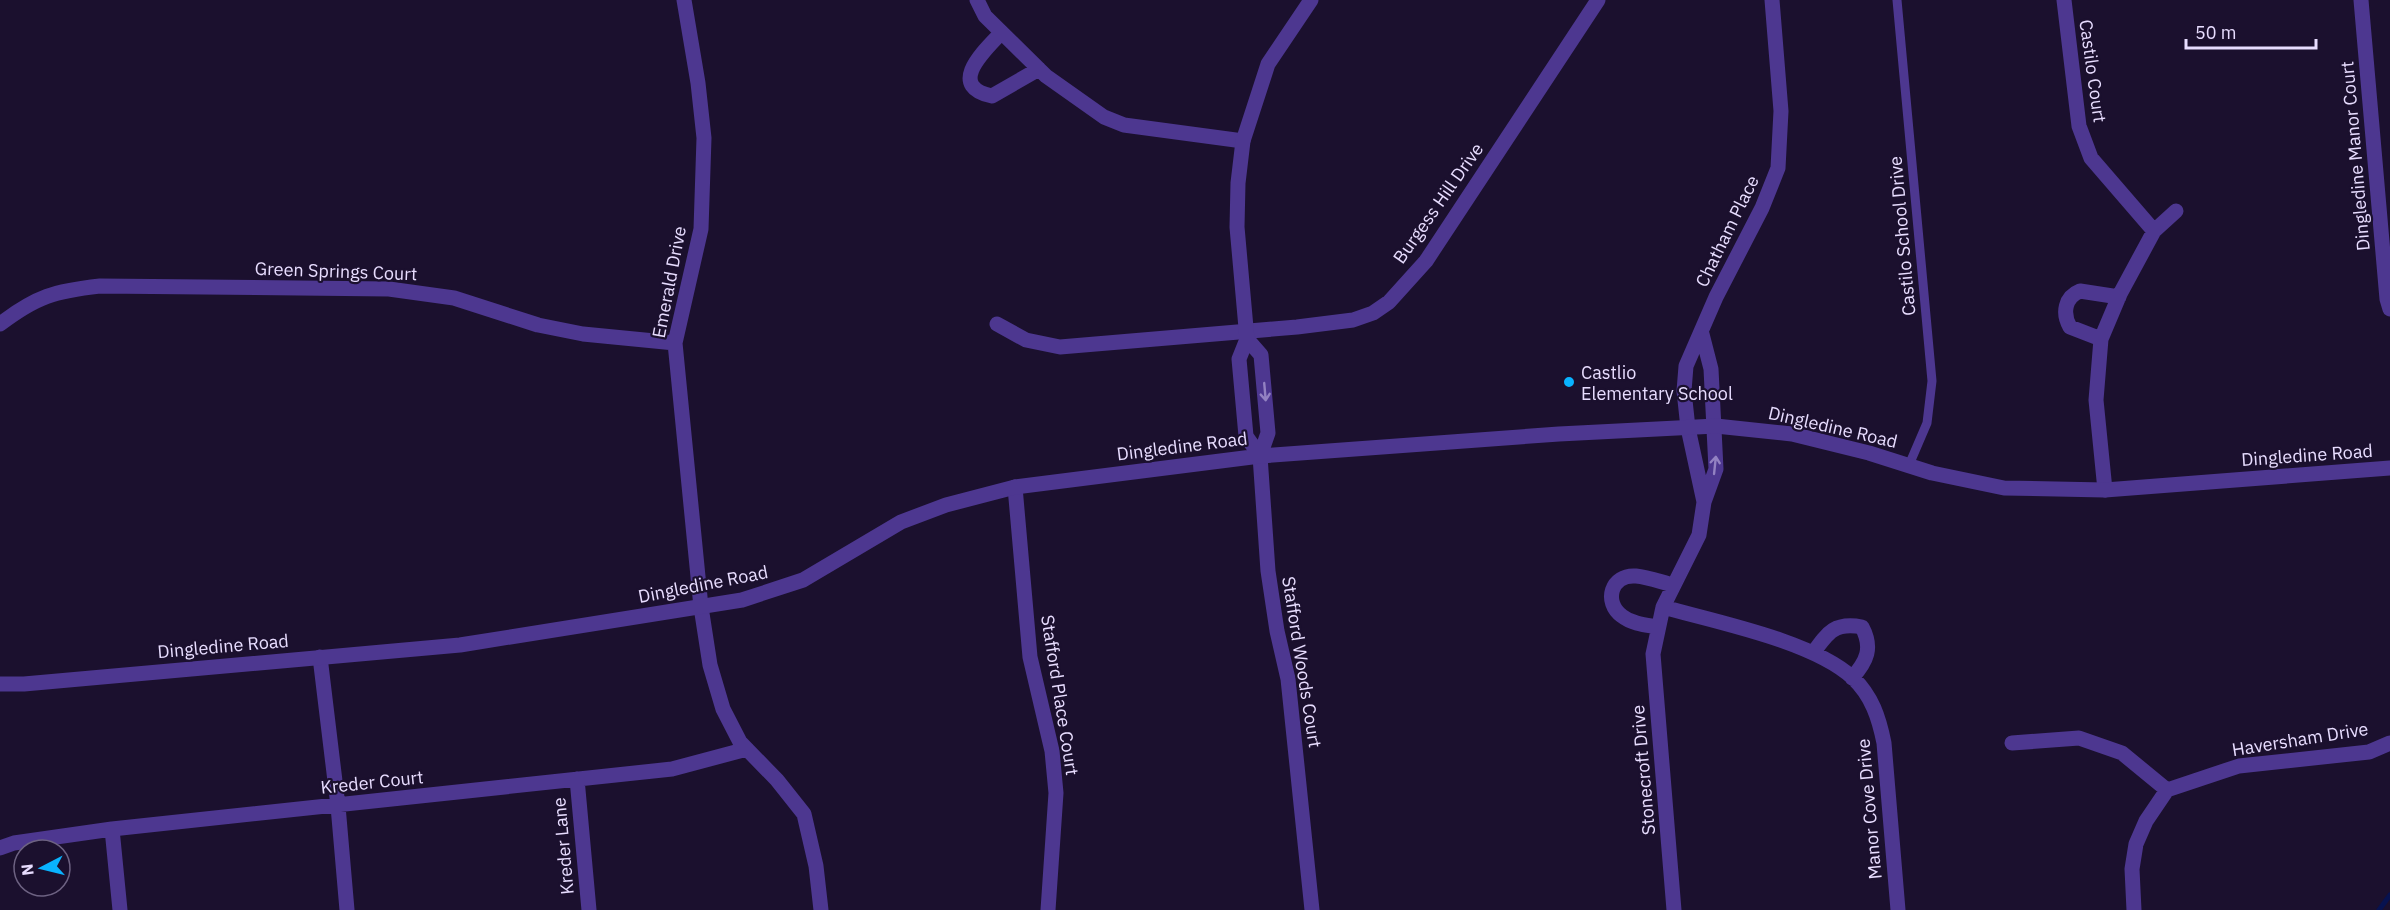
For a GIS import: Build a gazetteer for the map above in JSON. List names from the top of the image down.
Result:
{
  "streets": {
    "street": [
      "Castilo Court",
      "Dingledine Manor Court",
      "Burgess Hill Drive",
      "Chatham Place",
      "Green Springs Court",
      "Emerald Drive",
      "Dingledine Road",
      "Stafford Woods Court",
      "Stafford Place Court",
      "Haversham Drive",
      "Stonecroft Drive",
      "Kreder Court",
      "Manor Cove Drive",
      "Kreder Lane"
    ],
    "lane": ["Castilo School Drive"]
  },
  "crossings": [
    ["Chatham Place", "Dingledine Road"],
    ["Chatham Place", "Stonecroft Drive"],
    ["Castilo School Drive", "Dingledine Road"],
    ["Green Springs Court", "Emerald Drive"],
    ["Emerald Drive", "Dingledine Road"],
    ["Emerald Drive", "Kreder Court"],
    ["Dingledine Road", "Stafford Woods Court"],
    ["Dingledine Road", "Stafford Place Court"],
    ["Dingledine Road", "Stonecroft Drive"],
    ["Stonecroft Drive", "Manor Cove Drive"],
    ["Kreder Court", "Kreder Lane"]
  ],
  "places": ["Castlio Elementary School"],
  "scale_bar": "50 m",
  "north": "left"
}
